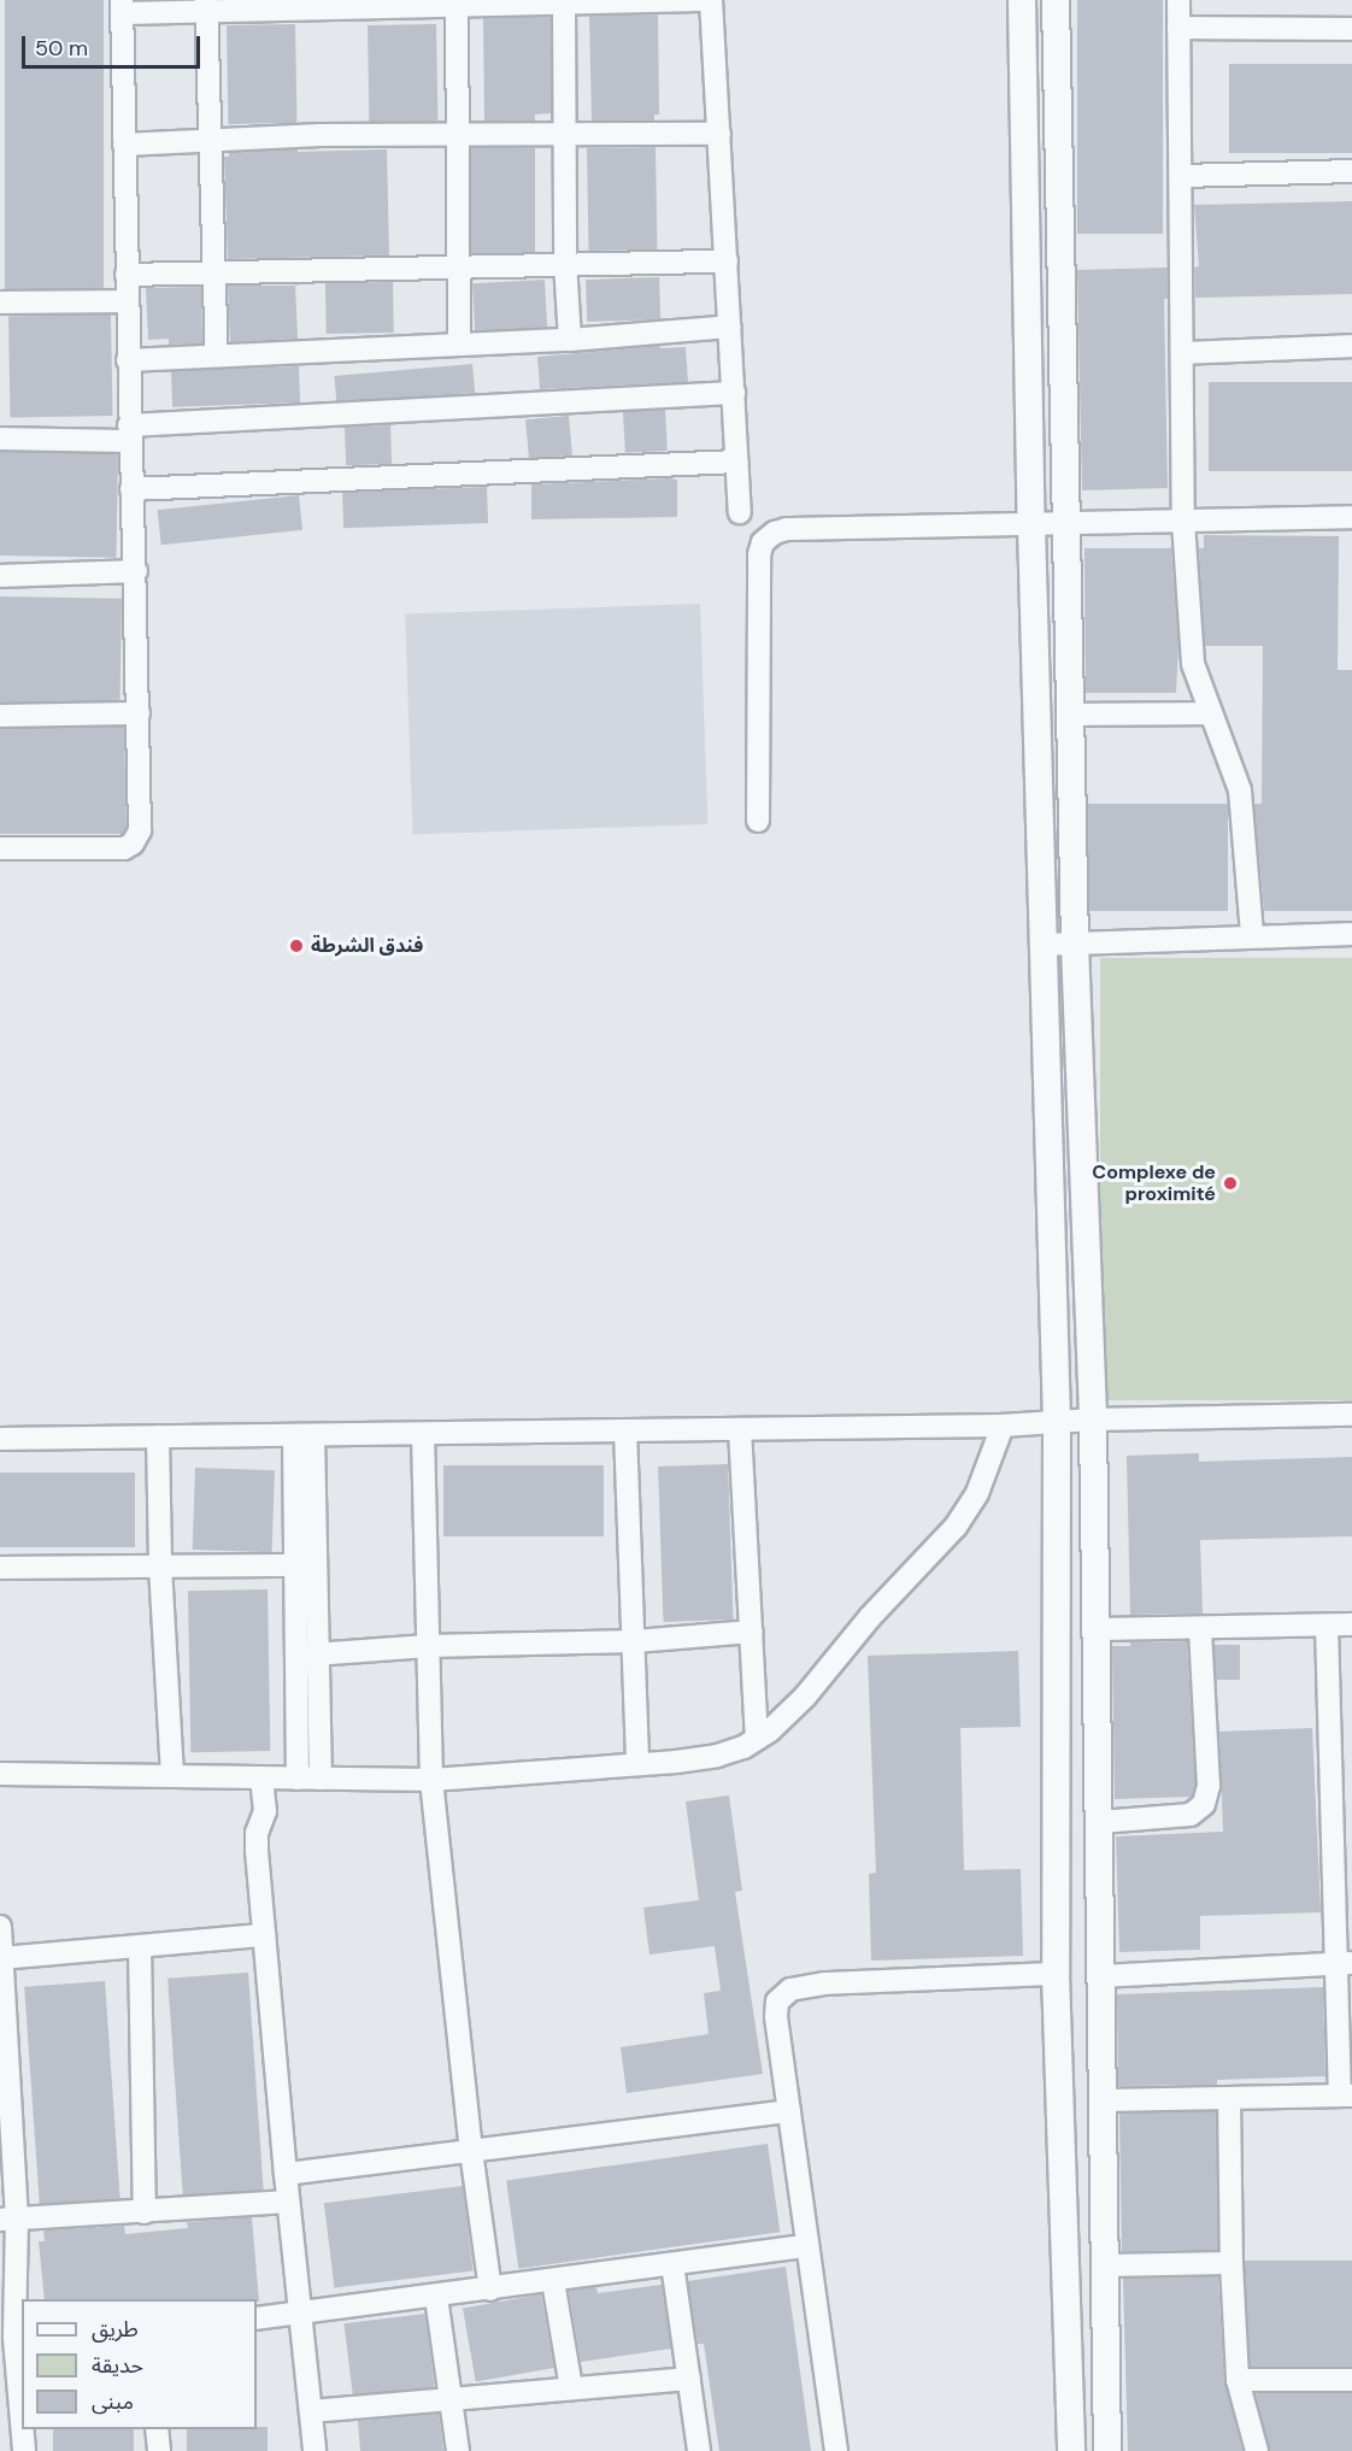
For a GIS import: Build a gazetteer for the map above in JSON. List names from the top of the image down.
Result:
{
  "places": ["فندق الشرطة", "Complexe de proximité"],
  "legend": ["طريق", "حديقة", "مبنى"],
  "scale_bar": "50 m"
}
